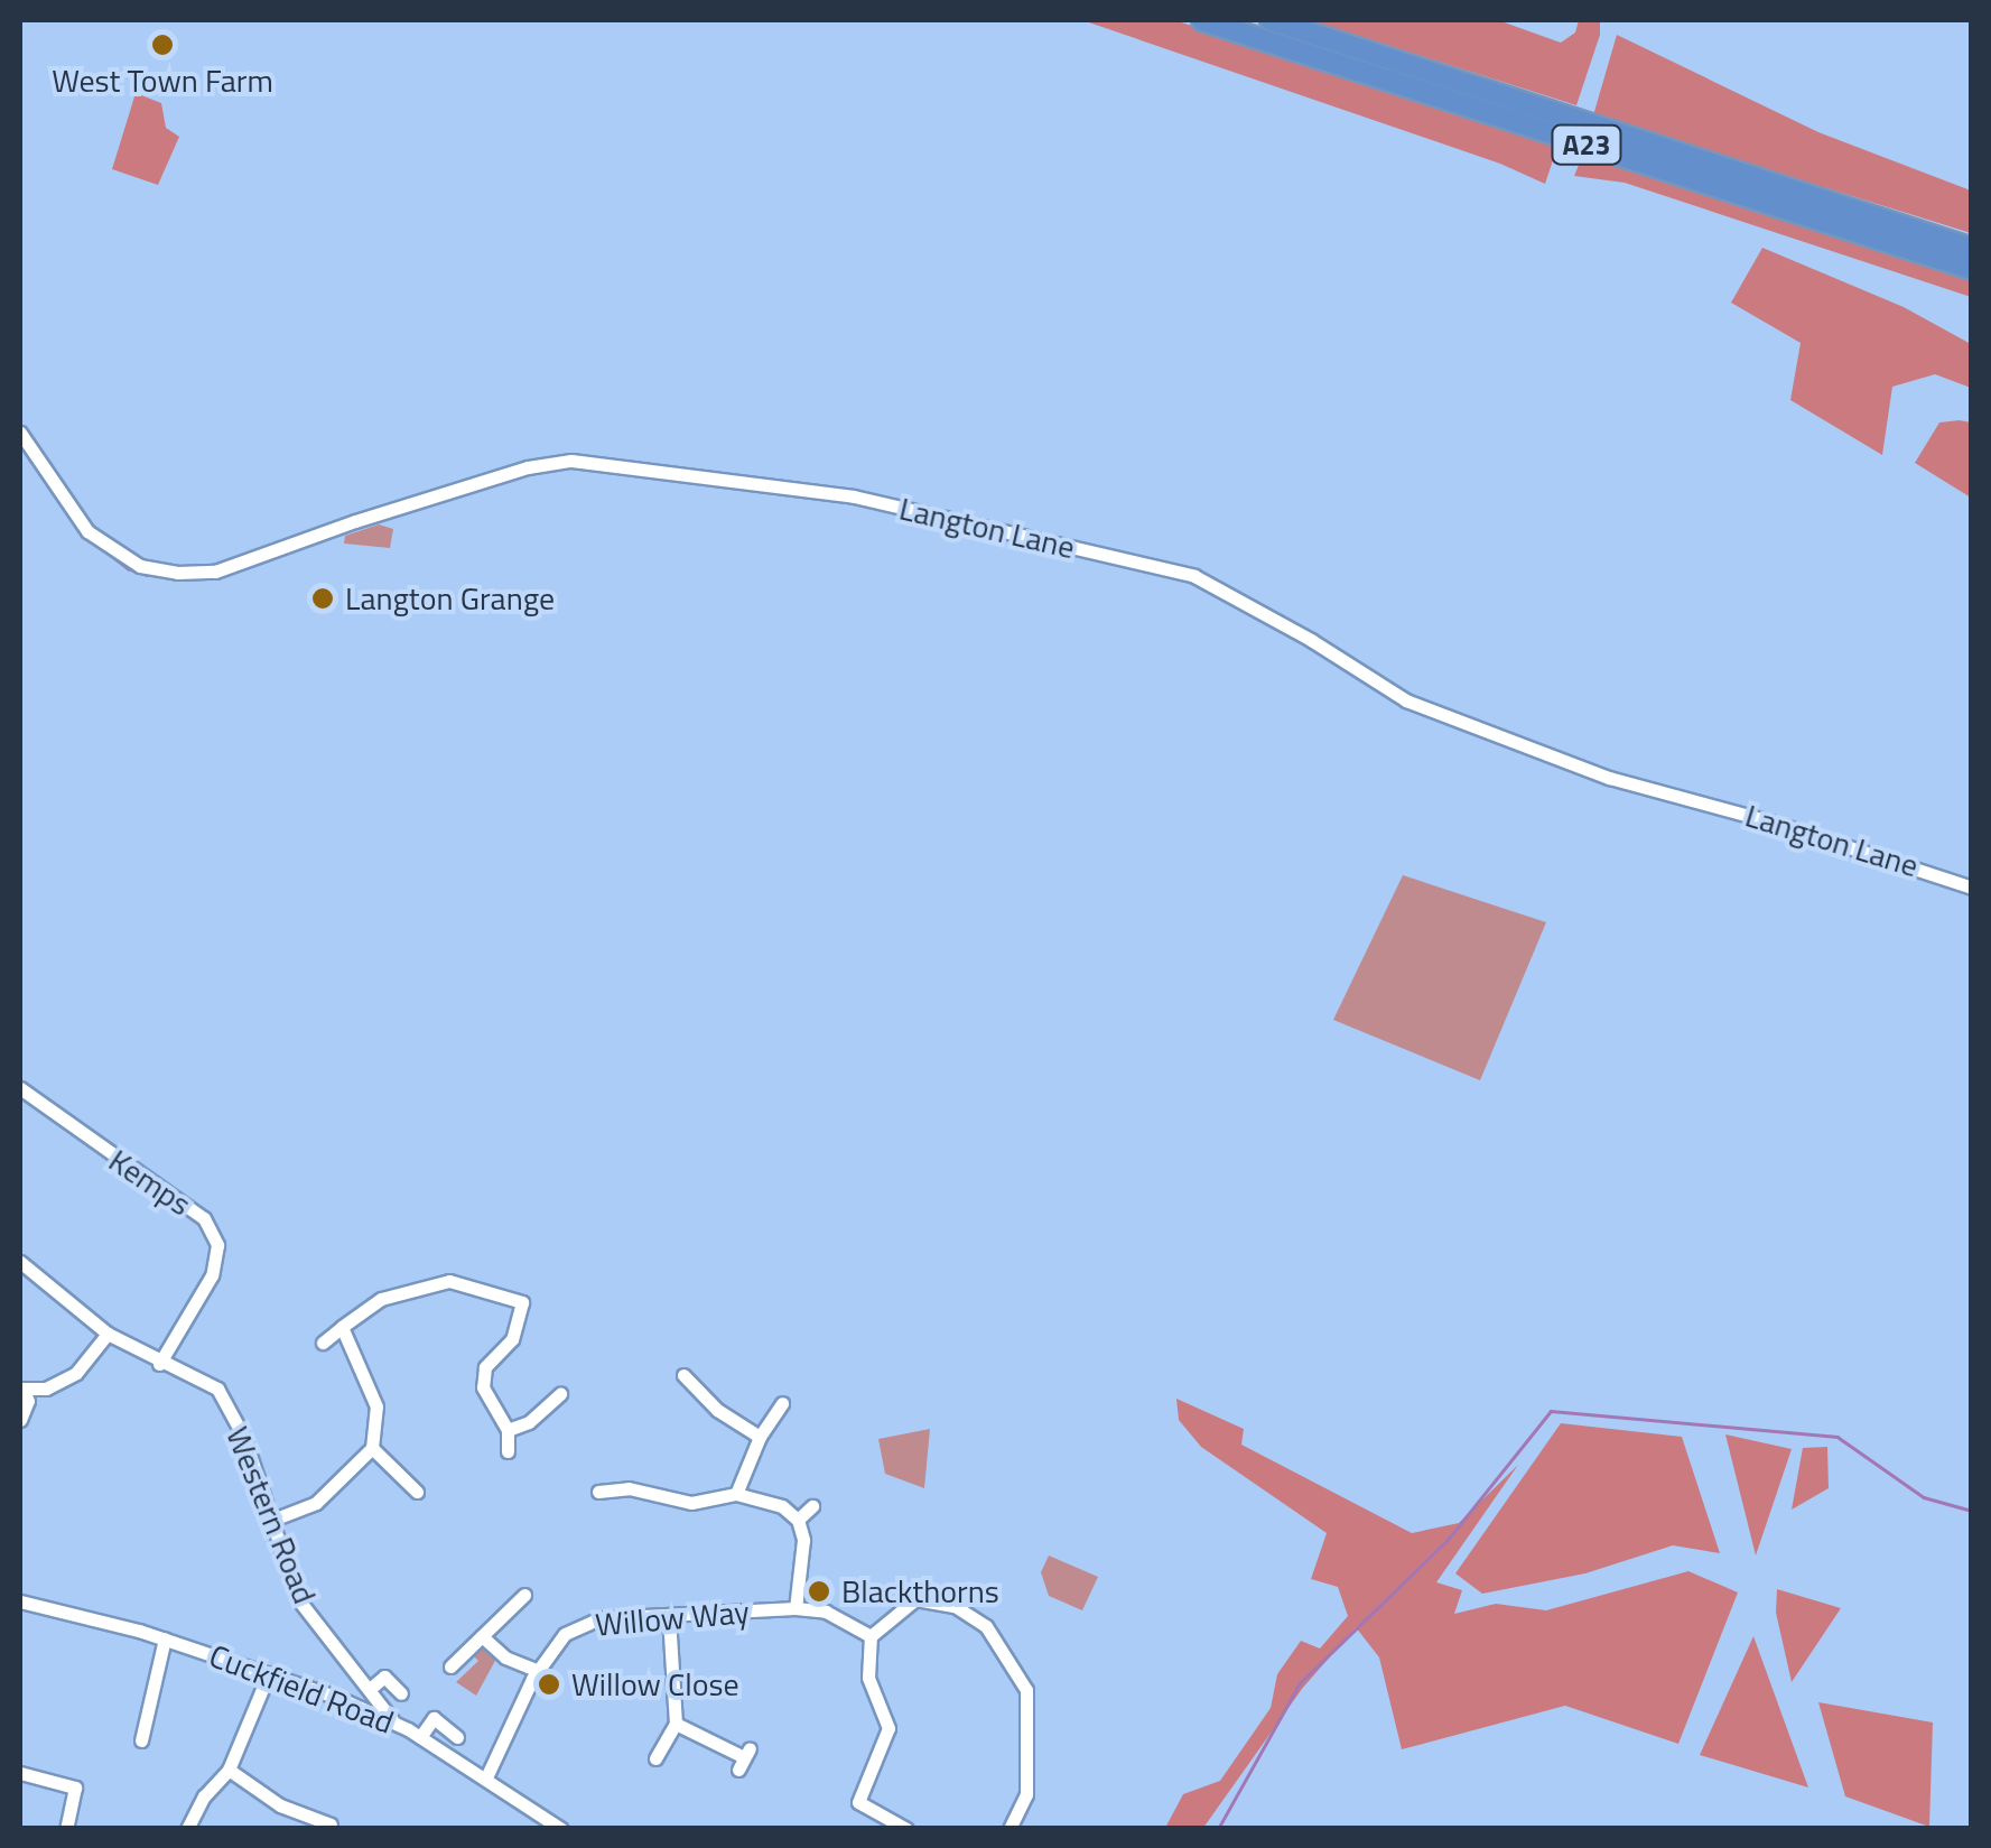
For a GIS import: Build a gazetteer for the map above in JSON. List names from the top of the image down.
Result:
{
  "streets": {
    "highway": ["A23"],
    "street": [
      "Langton Lane",
      "Kemps",
      "Western Road",
      "Willow Way",
      "Cuckfield Road"
    ]
  },
  "crossings": [
    ["Kemps", "Western Road"],
    ["Western Road", "Cuckfield Road"],
    ["Willow Way", "Cuckfield Road"]
  ],
  "places": [
    "West Town Farm",
    "Langton Grange",
    "Blackthorns",
    "Willow Close"
  ]
}
